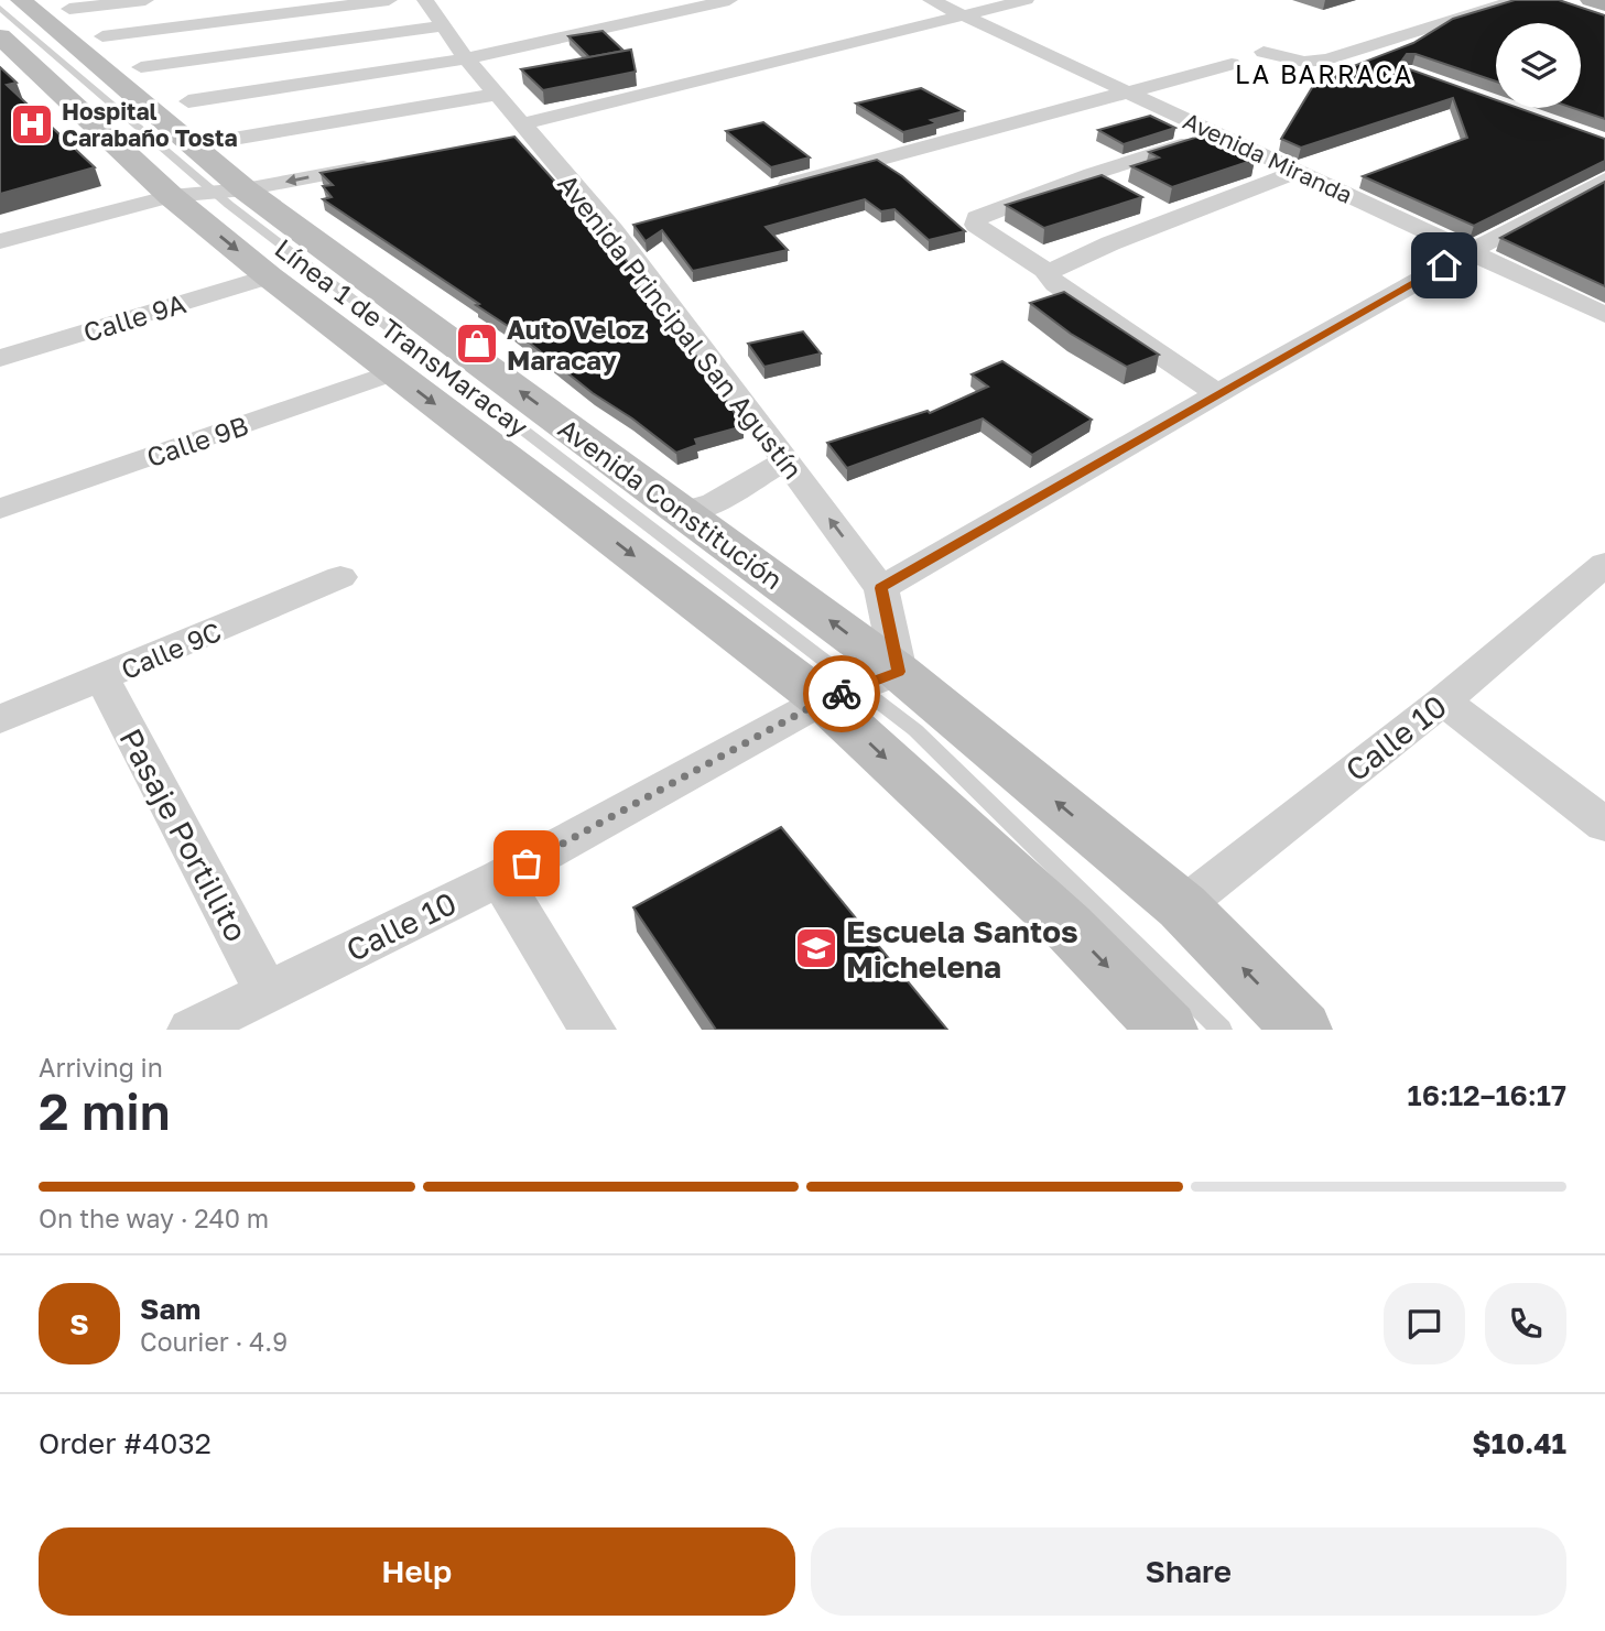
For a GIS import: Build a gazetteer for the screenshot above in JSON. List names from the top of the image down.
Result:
{
  "streets": {
    "street": [
      "Avenida Miranda",
      "Calle 9A",
      "Avenida Principal San Agustín",
      "Calle 9B",
      "Avenida Constitución",
      "Calle 9C",
      "Calle 10",
      "Pasaje Portillito"
    ],
    "lane": ["Línea 1 de TransMaracay"]
  },
  "crossings": [
    ["Calle 9A", "Avenida Constitución"],
    ["Avenida Principal San Agustín", "Línea 1 de TransMaracay"],
    ["Avenida Principal San Agustín", "Avenida Constitución"],
    ["Avenida Principal San Agustín", "Calle 10"],
    ["Línea 1 de TransMaracay", "Avenida Constitución"],
    ["Línea 1 de TransMaracay", "Calle 10"],
    ["Calle 9B", "Avenida Constitución"],
    ["Avenida Constitución", "Calle 10"],
    ["Calle 9C", "Pasaje Portillito"],
    ["Calle 10", "Pasaje Portillito"]
  ],
  "districts": ["LA BARRACA"],
  "places": {
    "hospital": ["Hospital Carabaño Tosta"],
    "shop": ["Auto Veloz Maracay"],
    "school or university": ["Escuela Santos Michelena"]
  },
  "page": {
    "heading": ["2 min", "Arriving in", "16:12–16:17"],
    "panel": [
      "Sam",
      "Courier · 4.9",
      "Order #4032",
      "$10.41"
    ],
    "bar": "On the way · 240 m",
    "round": "S",
    "buttons": ["Help", "Share"]
  }
}
